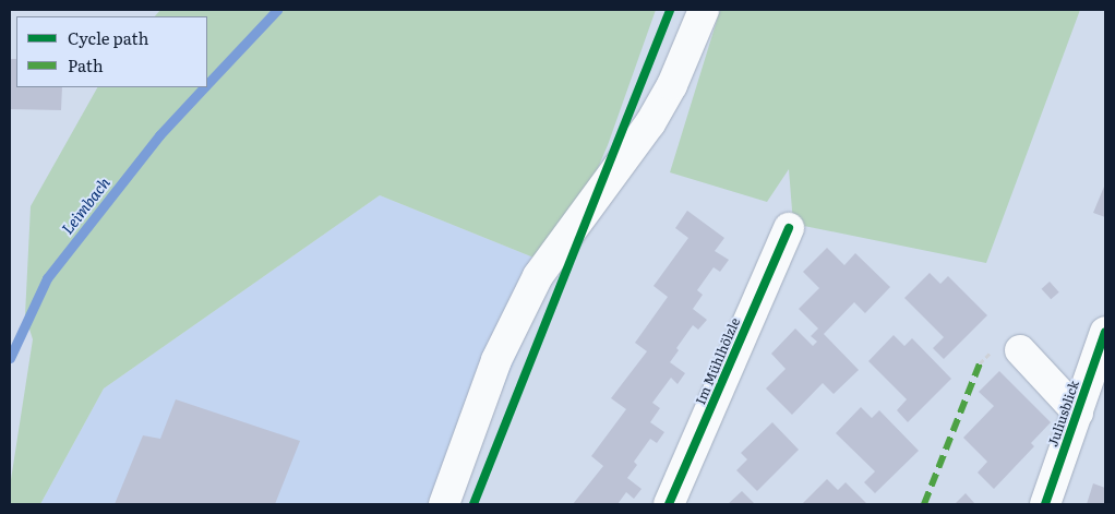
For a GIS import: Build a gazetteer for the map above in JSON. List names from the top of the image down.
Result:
{
  "streets": {
    "street": ["Im Mühlhölzle", "Juliusblick"]
  },
  "water": ["Leimbach"],
  "legend": ["Cycle path", "Path"]
}
